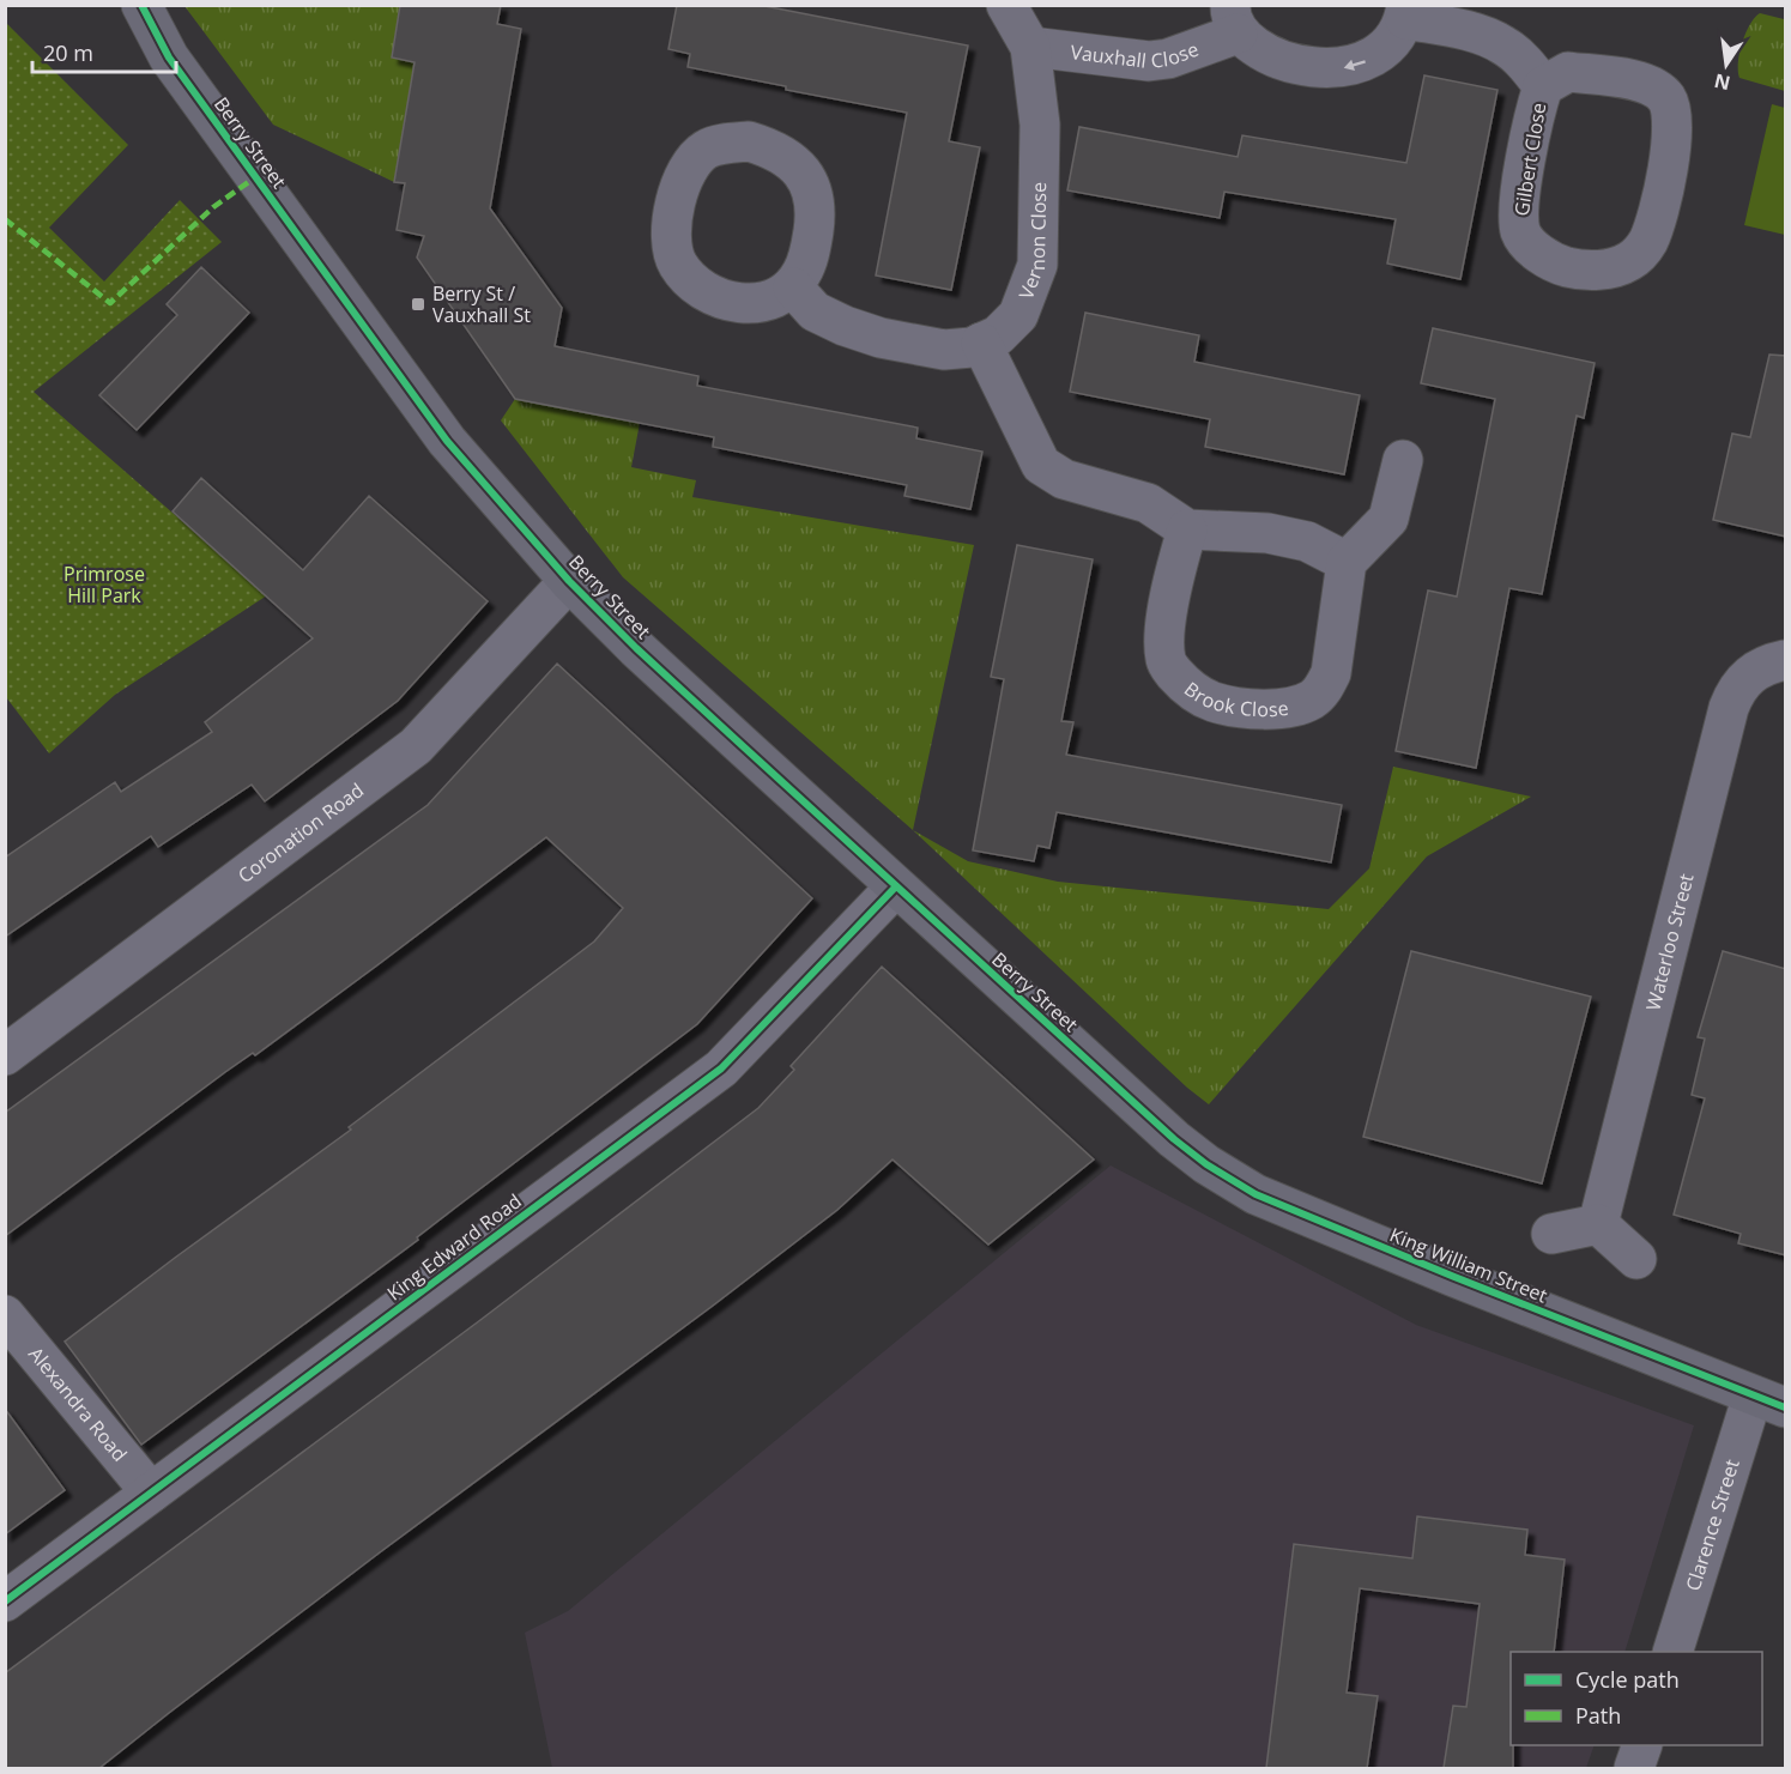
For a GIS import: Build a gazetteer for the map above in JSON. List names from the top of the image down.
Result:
{
  "streets": {
    "street": [
      "Vauxhall Close",
      "Berry Street",
      "Gilbert Close",
      "Vernon Close",
      "Brook Close",
      "Coronation Road",
      "Waterloo Street",
      "King Edward Road",
      "King William Street",
      "Alexandra Road",
      "Clarence Street"
    ]
  },
  "crossings": [
    ["Vauxhall Close", "Gilbert Close"],
    ["Vauxhall Close", "Vernon Close"],
    ["Berry Street", "Coronation Road"],
    ["Berry Street", "King Edward Road"],
    ["Berry Street", "King William Street"],
    ["King Edward Road", "Alexandra Road"],
    ["King William Street", "Clarence Street"]
  ],
  "parks": ["Primrose Hill Park"],
  "places": {
    "transit": ["Berry St / Vauxhall St"]
  },
  "legend": ["Cycle path", "Path"],
  "scale_bar": "20 m",
  "north": "bottom"
}
